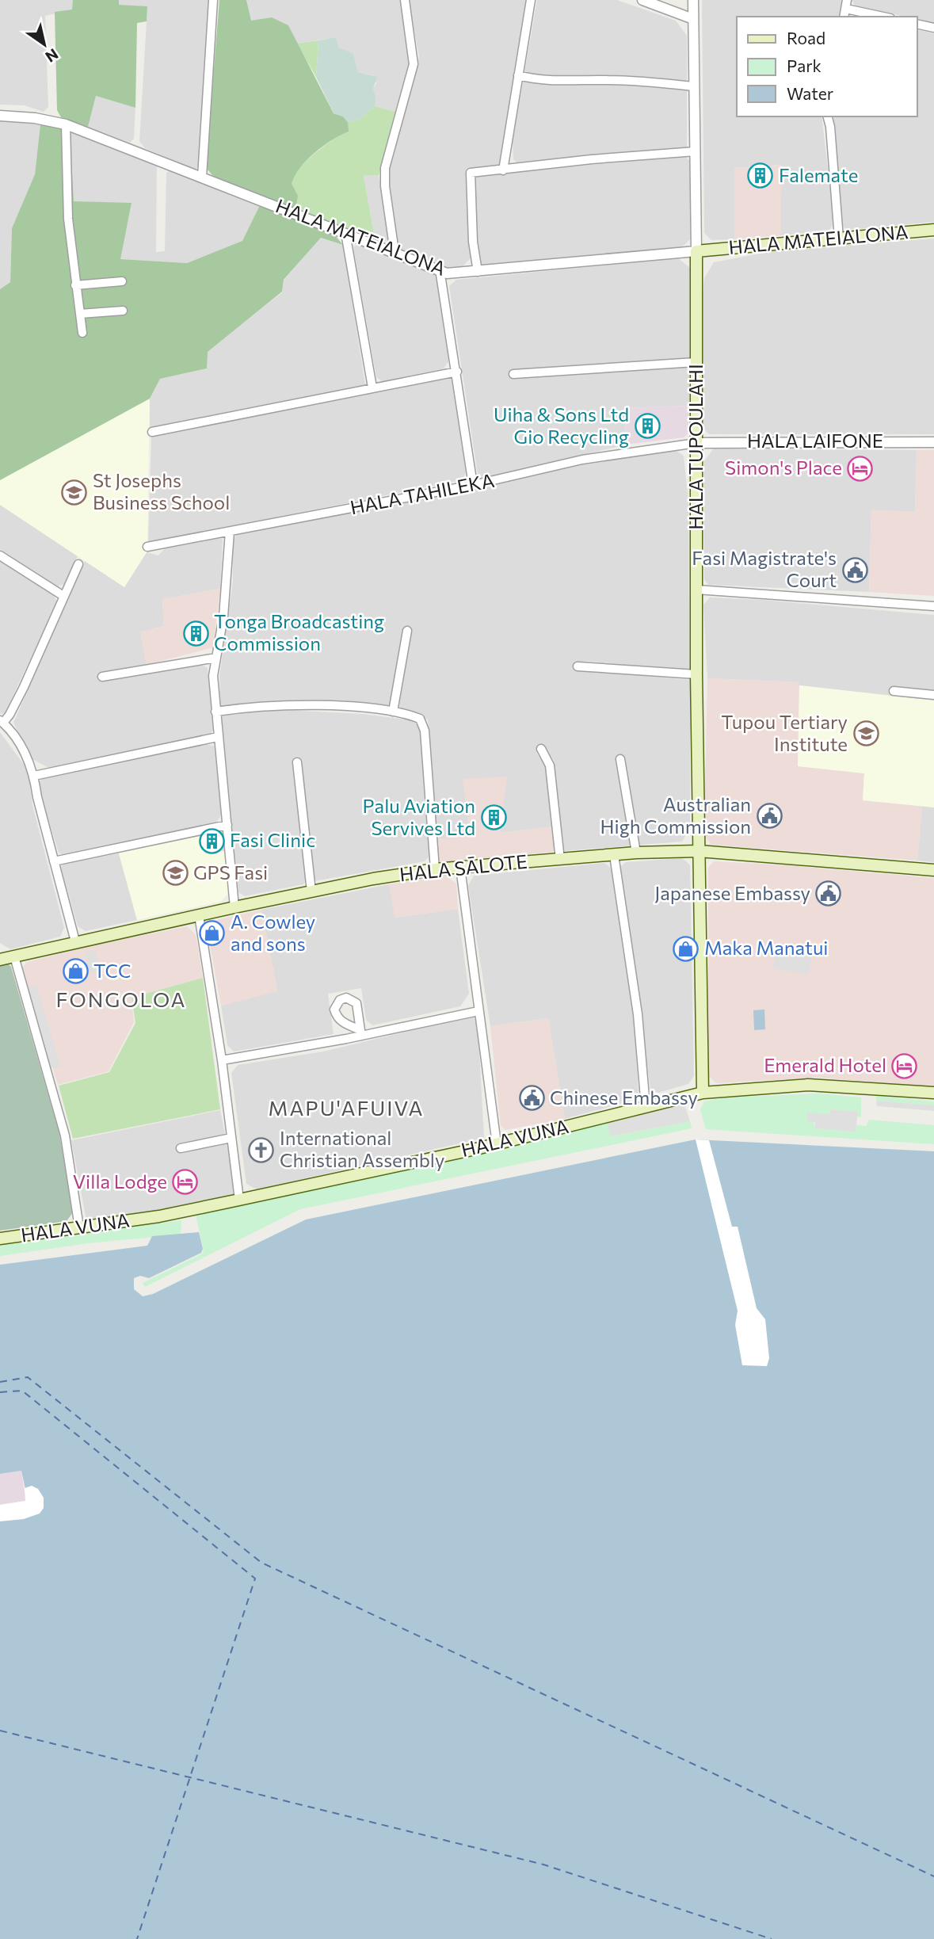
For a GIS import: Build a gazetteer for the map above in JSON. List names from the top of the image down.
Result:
{
  "streets": {
    "main road": [
      "HALA MATEIALONA",
      "HALA TUPOULAHI",
      "HALA SĀLOTE",
      "HALA VUNA"
    ],
    "street": ["HALA LAIFONE", "HALA TAHILEKA"]
  },
  "crossings": [
    ["HALA MATEIALONA", "HALA TUPOULAHI"],
    ["HALA LAIFONE", "HALA TUPOULAHI"],
    ["HALA LAIFONE", "HALA TAHILEKA"],
    ["HALA TUPOULAHI", "HALA TAHILEKA"],
    ["HALA TUPOULAHI", "HALA SĀLOTE"],
    ["HALA TUPOULAHI", "HALA VUNA"]
  ],
  "districts": ["FONGOLOA", "MAPU'AFUIVA"],
  "places": {
    "building": [
      "Falemate",
      "Uiha & Sons Ltd Gio Recycling",
      "Tonga Broadcasting Commission",
      "Palu Aviation Servives Ltd",
      "Fasi Clinic"
    ],
    "hotel": ["Simon's Place", "Emerald Hotel", "Villa Lodge"],
    "school or university": ["St Josephs Business School", "Tupou Tertiary Institute", "GPS Fasi"],
    "public building": [
      "Fasi Magistrate's Court",
      "Australian High Commission",
      "Japanese Embassy",
      "Chinese Embassy"
    ],
    "shop": ["A. Cowley and sons", "Maka Manatui", "TCC"],
    "church": ["International Christian Assembly"]
  },
  "legend": ["Road", "Park", "Water"],
  "north": "bottom right"
}
